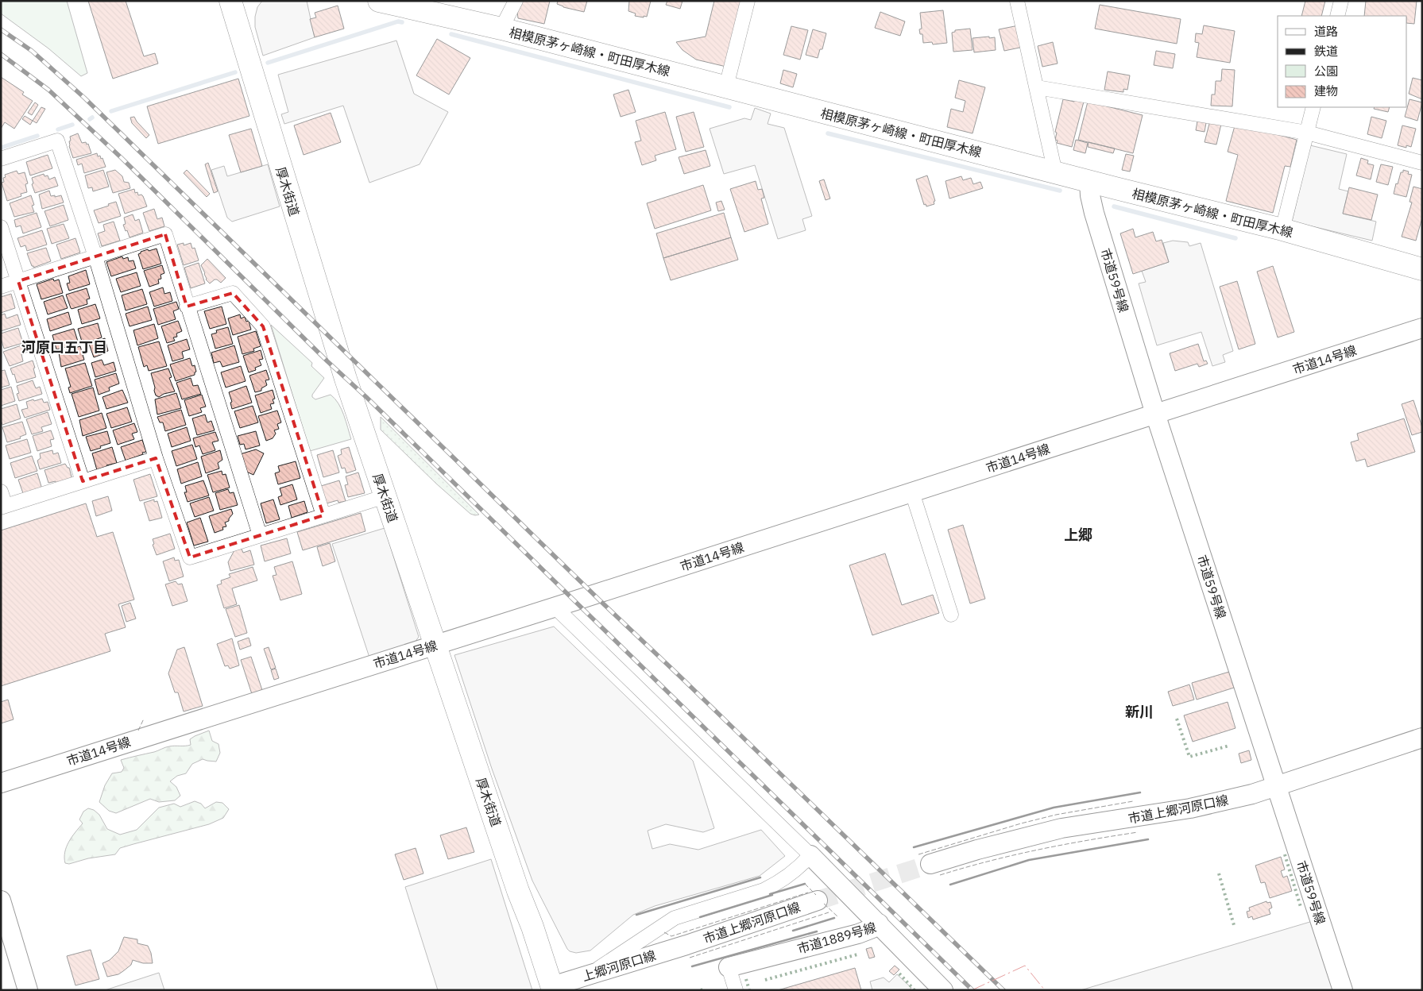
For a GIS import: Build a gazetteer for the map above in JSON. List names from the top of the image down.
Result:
{
  "streets": {
    "main road": ["相模原茅ヶ崎線・町田厚木線", "厚木街道"],
    "street": [
      "市道59号線",
      "市道14号線",
      "市道上郷河原口線",
      "市道1889号線",
      "上郷河原口線"
    ]
  },
  "crossings": [
    ["相模原茅ヶ崎線・町田厚木線", "市道59号線"],
    ["厚木街道", "市道14号線"],
    ["厚木街道", "上郷河原口線"],
    ["市道59号線", "市道14号線"],
    ["市道59号線", "市道上郷河原口線"],
    ["市道上郷河原口線", "上郷河原口線"]
  ],
  "districts": ["河原口五丁目", "上郷", "新川"],
  "legend": [
    "道路",
    "鉄道",
    "公園",
    "建物"
  ]
}
